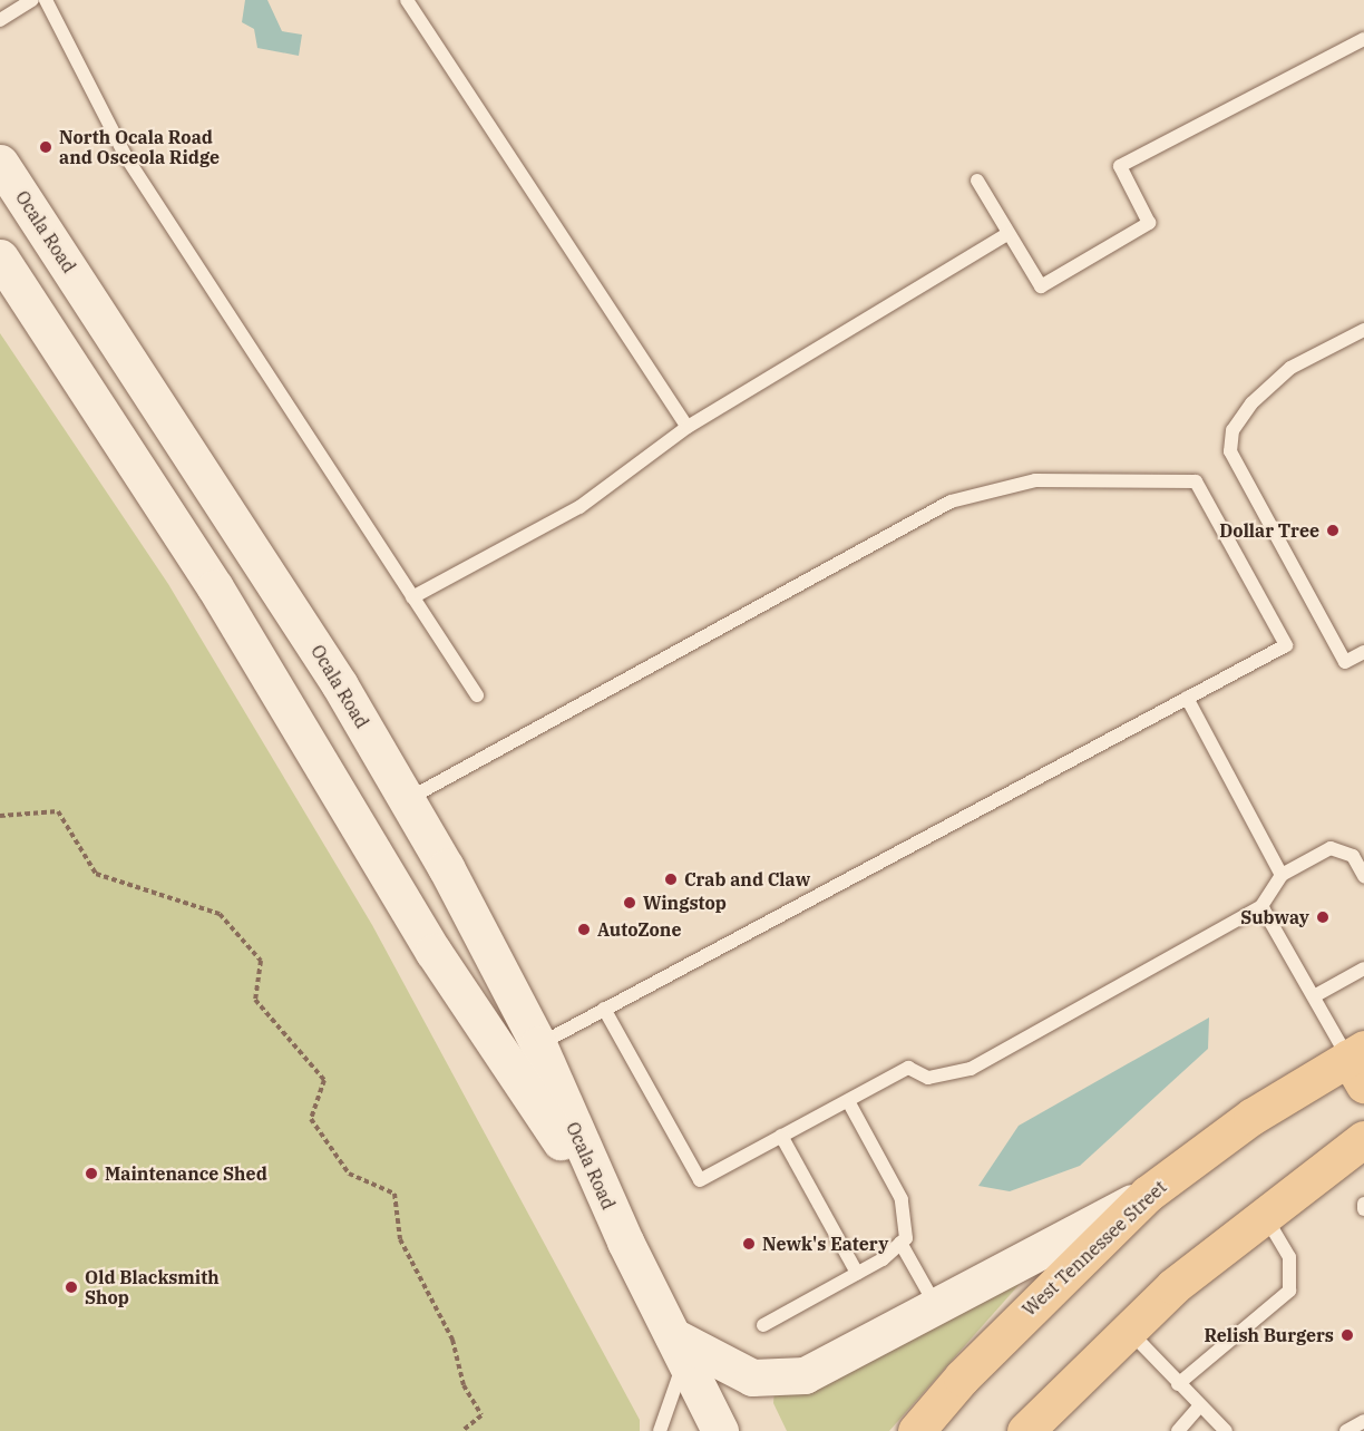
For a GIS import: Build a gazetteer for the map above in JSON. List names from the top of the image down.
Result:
{
  "streets": {
    "main road": ["Ocala Road", "West Tennessee Street"]
  },
  "places": [
    "North Ocala Road and Osceola Ridge",
    "Dollar Tree",
    "Crab and Claw",
    "Wingstop",
    "Subway",
    "AutoZone",
    "Maintenance Shed",
    "Newk's Eatery",
    "Old Blacksmith Shop",
    "Relish Burgers"
  ]
}
